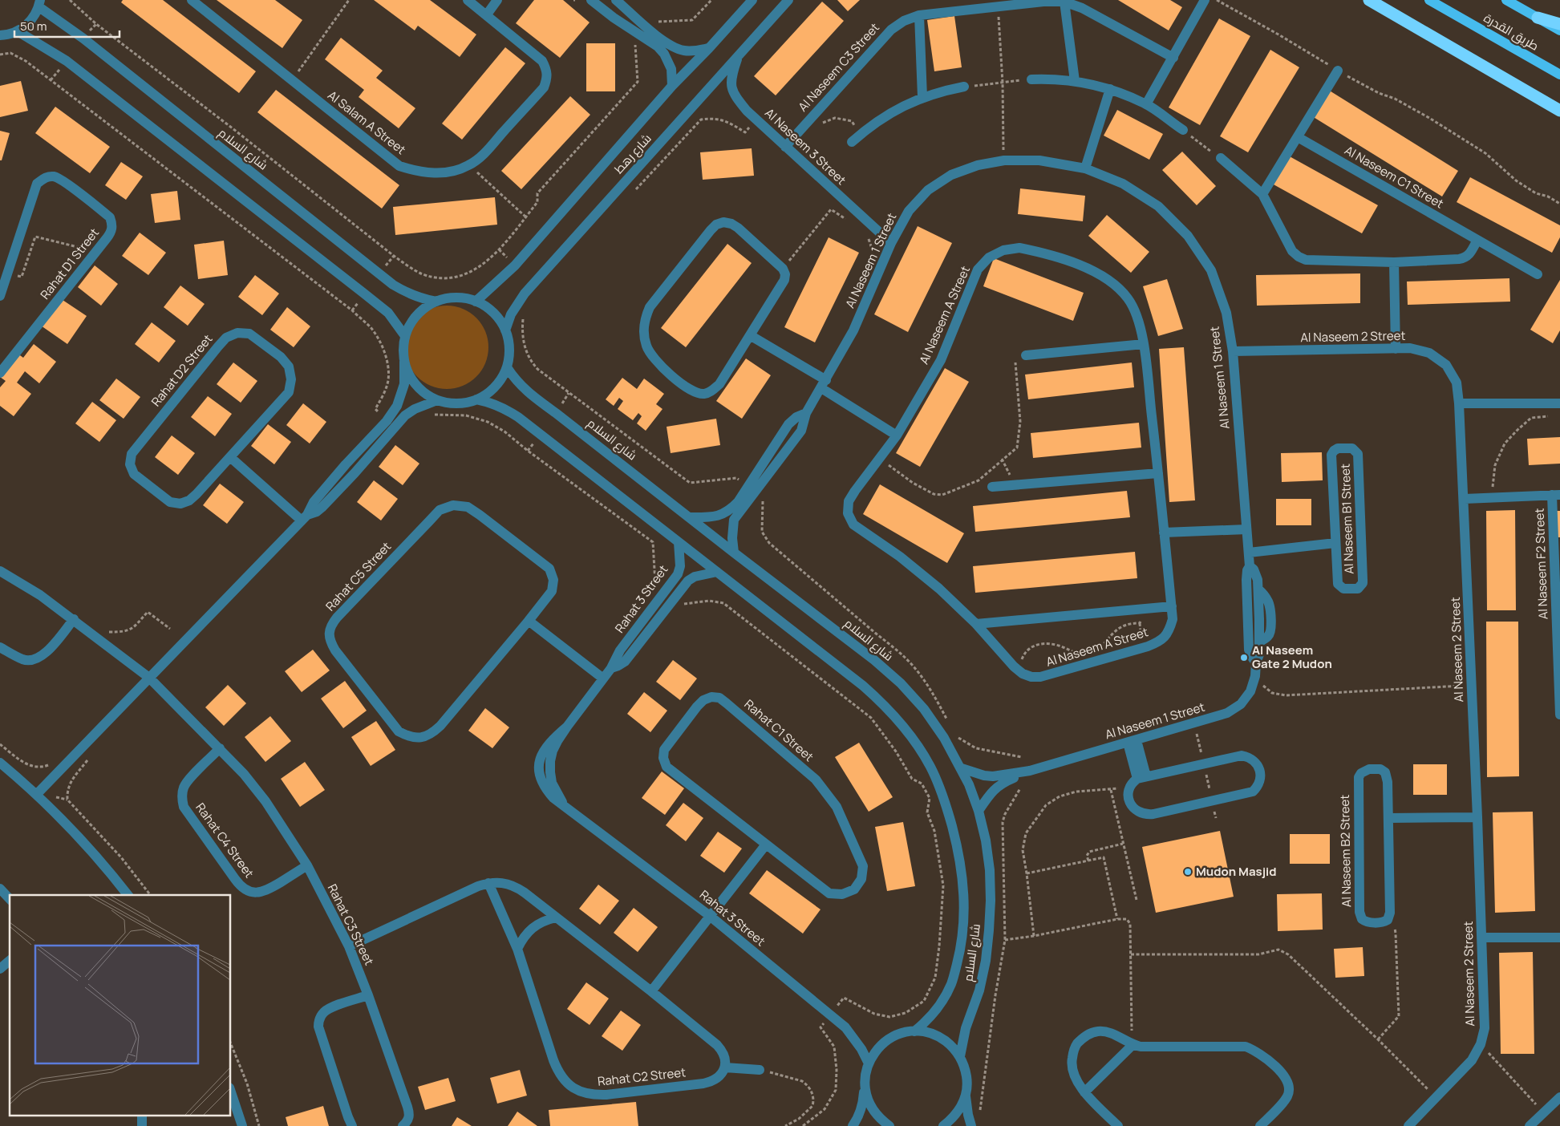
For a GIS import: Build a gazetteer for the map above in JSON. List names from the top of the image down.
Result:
{
  "streets": {
    "main road": ["طريق القدرة"],
    "street": [
      "Al Naseem C3 Street",
      "Al Salam A Street",
      "Al Naseem 3 Street",
      "شارع السلام",
      "شارع رهط",
      "Al Naseem C1 Street",
      "Al Naseem 1 Street",
      "Rahat D1 Street",
      "Al Naseem A Street",
      "Al Naseem 2 Street",
      "Rahat D2 Street",
      "Al Naseem B1 Street",
      "Al Naseem F2 Street",
      "Rahat C5 Street",
      "Rahat 3 Street",
      "Rahat C1 Street",
      "Rahat C4 Street",
      "Al Naseem B2 Street",
      "Rahat C3 Street",
      "Rahat C2 Street"
    ]
  },
  "crossings": [
    ["Al Naseem C3 Street", "Al Naseem 3 Street"],
    ["Al Naseem 3 Street", "شارع رهط"],
    ["Al Naseem 3 Street", "Al Naseem 1 Street"],
    ["شارع السلام", "شارع رهط"],
    ["شارع السلام", "Al Naseem 1 Street"],
    ["شارع السلام", "Rahat 3 Street"],
    ["Al Naseem 1 Street", "Al Naseem 2 Street"],
    ["Al Naseem 1 Street", "Al Naseem B1 Street"],
    ["Al Naseem 2 Street", "Al Naseem F2 Street"],
    ["Rahat C4 Street", "Rahat C3 Street"]
  ],
  "places": ["Al Naseem Gate 2 Mudon", "Mudon Masjid"],
  "scale_bar": "50 m"
}
